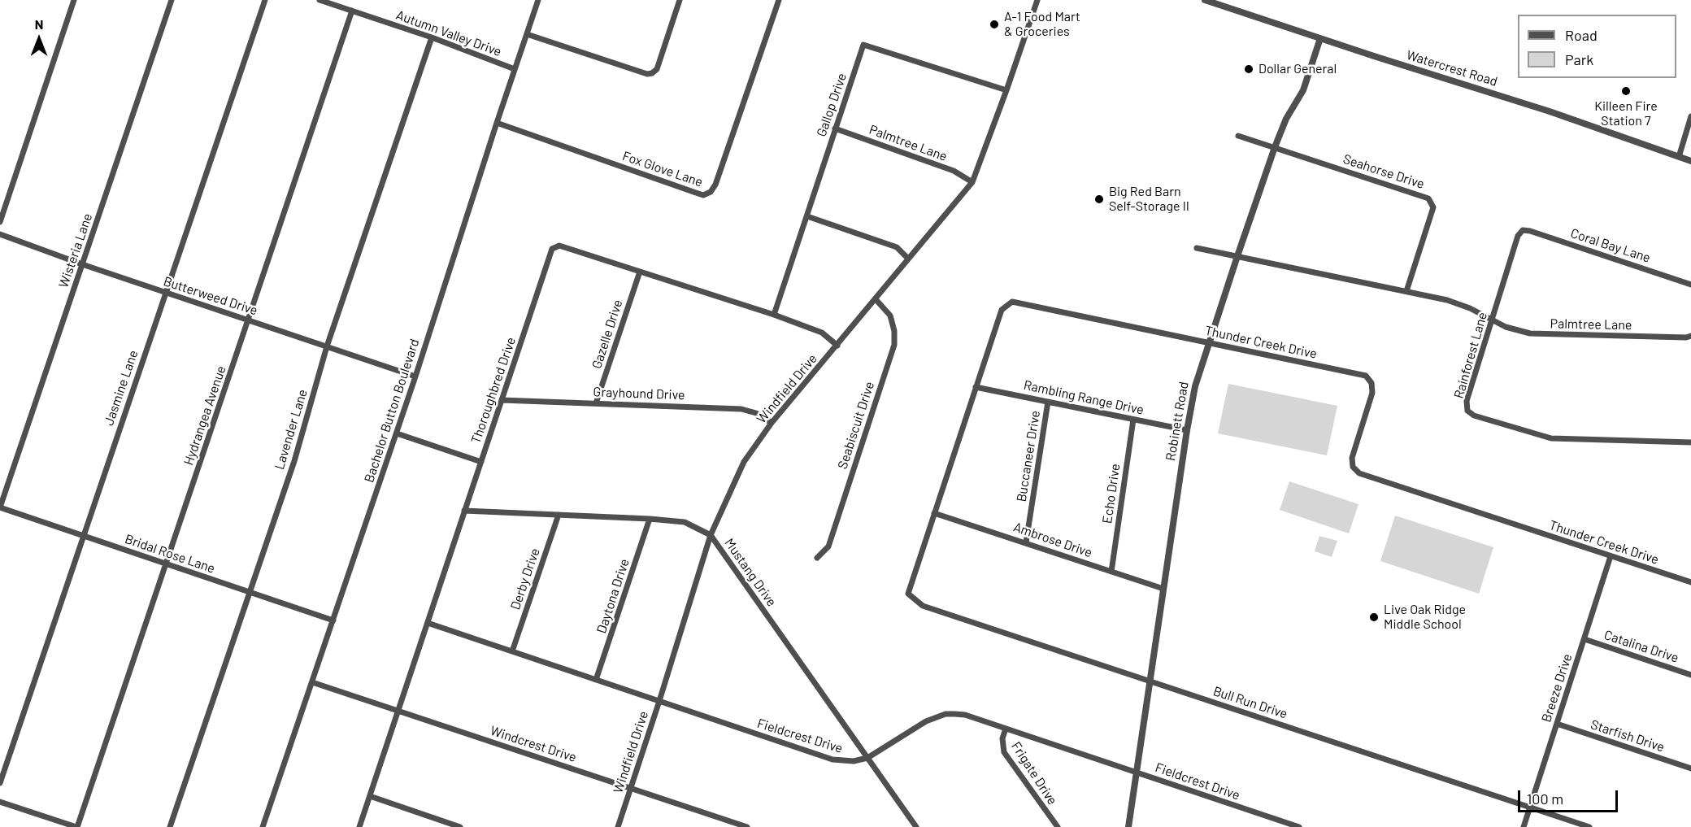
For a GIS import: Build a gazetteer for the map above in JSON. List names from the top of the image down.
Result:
{
  "streets": {
    "street": [
      "Autumn Valley Drive",
      "Watercrest Road",
      "Gallop Drive",
      "Palmtree Lane",
      "Fox Glove Lane",
      "Seahorse Drive",
      "Coral Bay Lane",
      "Wisteria Lane",
      "Butterweed Drive",
      "Gazelle Drive",
      "Thunder Creek Drive",
      "Rainforest Lane",
      "Jasmine Lane",
      "Windfield Drive",
      "Thoroughbred Drive",
      "Grayhound Drive",
      "Rambling Range Drive",
      "Bachelor Button Boulevard",
      "Hydrangea Avenue",
      "Robinett Road",
      "Seabiscuit Drive",
      "Lavender Lane",
      "Buccaneer Drive",
      "Echo Drive",
      "Ambrose Drive",
      "Bridal Rose Lane",
      "Mustang Drive",
      "Derby Drive",
      "Daytona Drive",
      "Catalina Drive",
      "Breeze Drive",
      "Bull Run Drive",
      "Fieldcrest Drive",
      "Starfish Drive",
      "Windcrest Drive",
      "Frigate Drive"
    ]
  },
  "crossings": [
    ["Autumn Valley Drive", "Bachelor Button Boulevard"],
    ["Autumn Valley Drive", "Hydrangea Avenue"],
    ["Autumn Valley Drive", "Lavender Lane"],
    ["Watercrest Road", "Robinett Road"],
    ["Gallop Drive", "Palmtree Lane"],
    ["Gallop Drive", "Windfield Drive"],
    ["Gallop Drive", "Thoroughbred Drive"],
    ["Palmtree Lane", "Rainforest Lane"],
    ["Palmtree Lane", "Windfield Drive"],
    ["Fox Glove Lane", "Bachelor Button Boulevard"],
    ["Seahorse Drive", "Robinett Road"],
    ["Coral Bay Lane", "Rainforest Lane"],
    ["Wisteria Lane", "Butterweed Drive"],
    ["Wisteria Lane", "Bridal Rose Lane"],
    ["Butterweed Drive", "Jasmine Lane"],
    ["Butterweed Drive", "Bachelor Button Boulevard"],
    ["Butterweed Drive", "Hydrangea Avenue"],
    ["Butterweed Drive", "Lavender Lane"],
    ["Gazelle Drive", "Thoroughbred Drive"],
    ["Gazelle Drive", "Grayhound Drive"],
    ["Thunder Creek Drive", "Rambling Range Drive"],
    ["Thunder Creek Drive", "Robinett Road"],
    ["Thunder Creek Drive", "Ambrose Drive"],
    ["Thunder Creek Drive", "Breeze Drive"],
    ["Thunder Creek Drive", "Bull Run Drive"],
    ["Jasmine Lane", "Bridal Rose Lane"],
    ["Windfield Drive", "Thoroughbred Drive"],
    ["Windfield Drive", "Grayhound Drive"],
    ["Windfield Drive", "Seabiscuit Drive"],
    ["Windfield Drive", "Mustang Drive"],
    ["Windfield Drive", "Fieldcrest Drive"],
    ["Windfield Drive", "Windcrest Drive"],
    ["Thoroughbred Drive", "Grayhound Drive"],
    ["Thoroughbred Drive", "Mustang Drive"],
    ["Thoroughbred Drive", "Fieldcrest Drive"],
    ["Thoroughbred Drive", "Windcrest Drive"],
    ["Rambling Range Drive", "Robinett Road"],
    ["Rambling Range Drive", "Buccaneer Drive"],
    ["Rambling Range Drive", "Echo Drive"],
    ["Bachelor Button Boulevard", "Bridal Rose Lane"],
    ["Bachelor Button Boulevard", "Windcrest Drive"],
    ["Hydrangea Avenue", "Bridal Rose Lane"],
    ["Robinett Road", "Ambrose Drive"],
    ["Robinett Road", "Bull Run Drive"],
    ["Robinett Road", "Fieldcrest Drive"],
    ["Lavender Lane", "Bridal Rose Lane"],
    ["Buccaneer Drive", "Ambrose Drive"],
    ["Echo Drive", "Ambrose Drive"],
    ["Mustang Drive", "Derby Drive"],
    ["Mustang Drive", "Daytona Drive"],
    ["Mustang Drive", "Fieldcrest Drive"],
    ["Derby Drive", "Fieldcrest Drive"],
    ["Daytona Drive", "Fieldcrest Drive"],
    ["Catalina Drive", "Breeze Drive"],
    ["Breeze Drive", "Bull Run Drive"],
    ["Breeze Drive", "Starfish Drive"],
    ["Fieldcrest Drive", "Frigate Drive"]
  ],
  "places": [
    "A-1 Food Mart & Groceries",
    "Dollar General",
    "Killeen Fire Station 7",
    "Big Red Barn Self-Storage II",
    "Live Oak Ridge Middle School"
  ],
  "legend": ["Road", "Park"],
  "scale_bar": "100 m",
  "north": "top"
}
